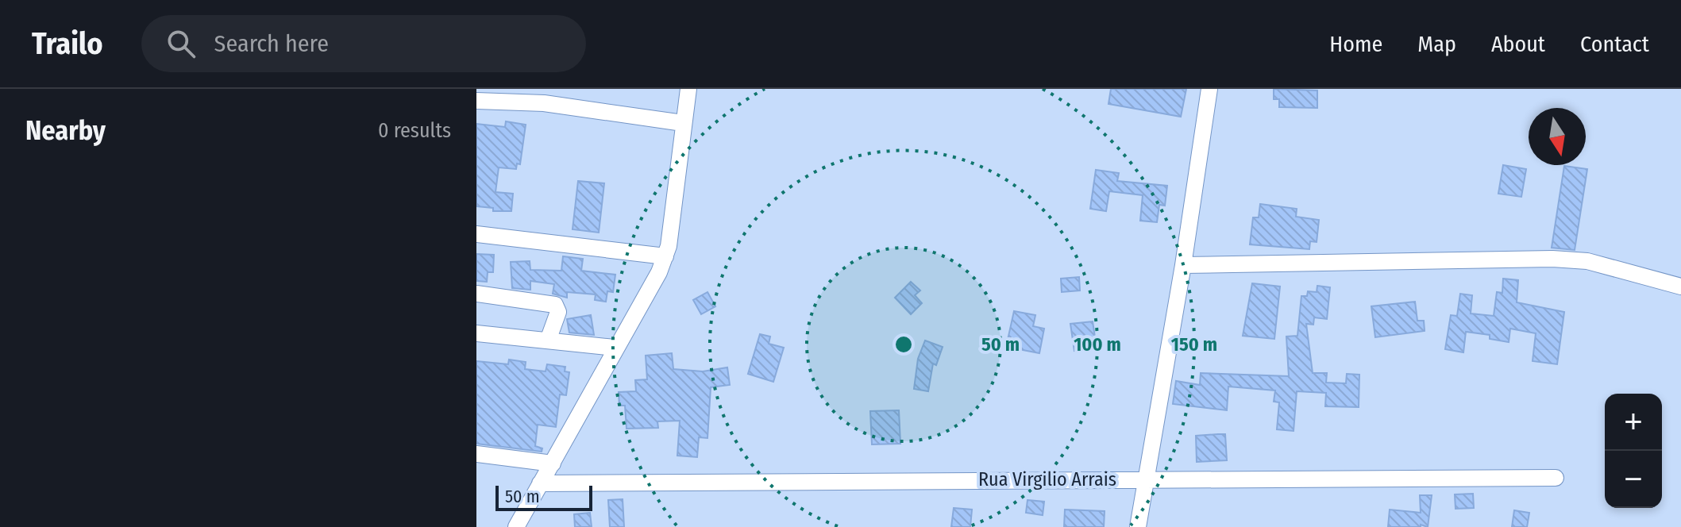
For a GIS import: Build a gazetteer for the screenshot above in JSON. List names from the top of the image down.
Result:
{
  "streets": {
    "street": ["Rua Virgilio Arrais"]
  },
  "scale_bar": "50 m",
  "north": "bottom",
  "page": {
    "header": "Trailo",
    "search": "Search here",
    "nav": [
      "Home",
      "Map",
      "About",
      "Contact"
    ],
    "heading": ["Nearby", "0 results"],
    "map_buttons": ["+", "−"],
    "scale": "50 m"
  },
  "rings": ["50 m", "100 m", "150 m"]
}
